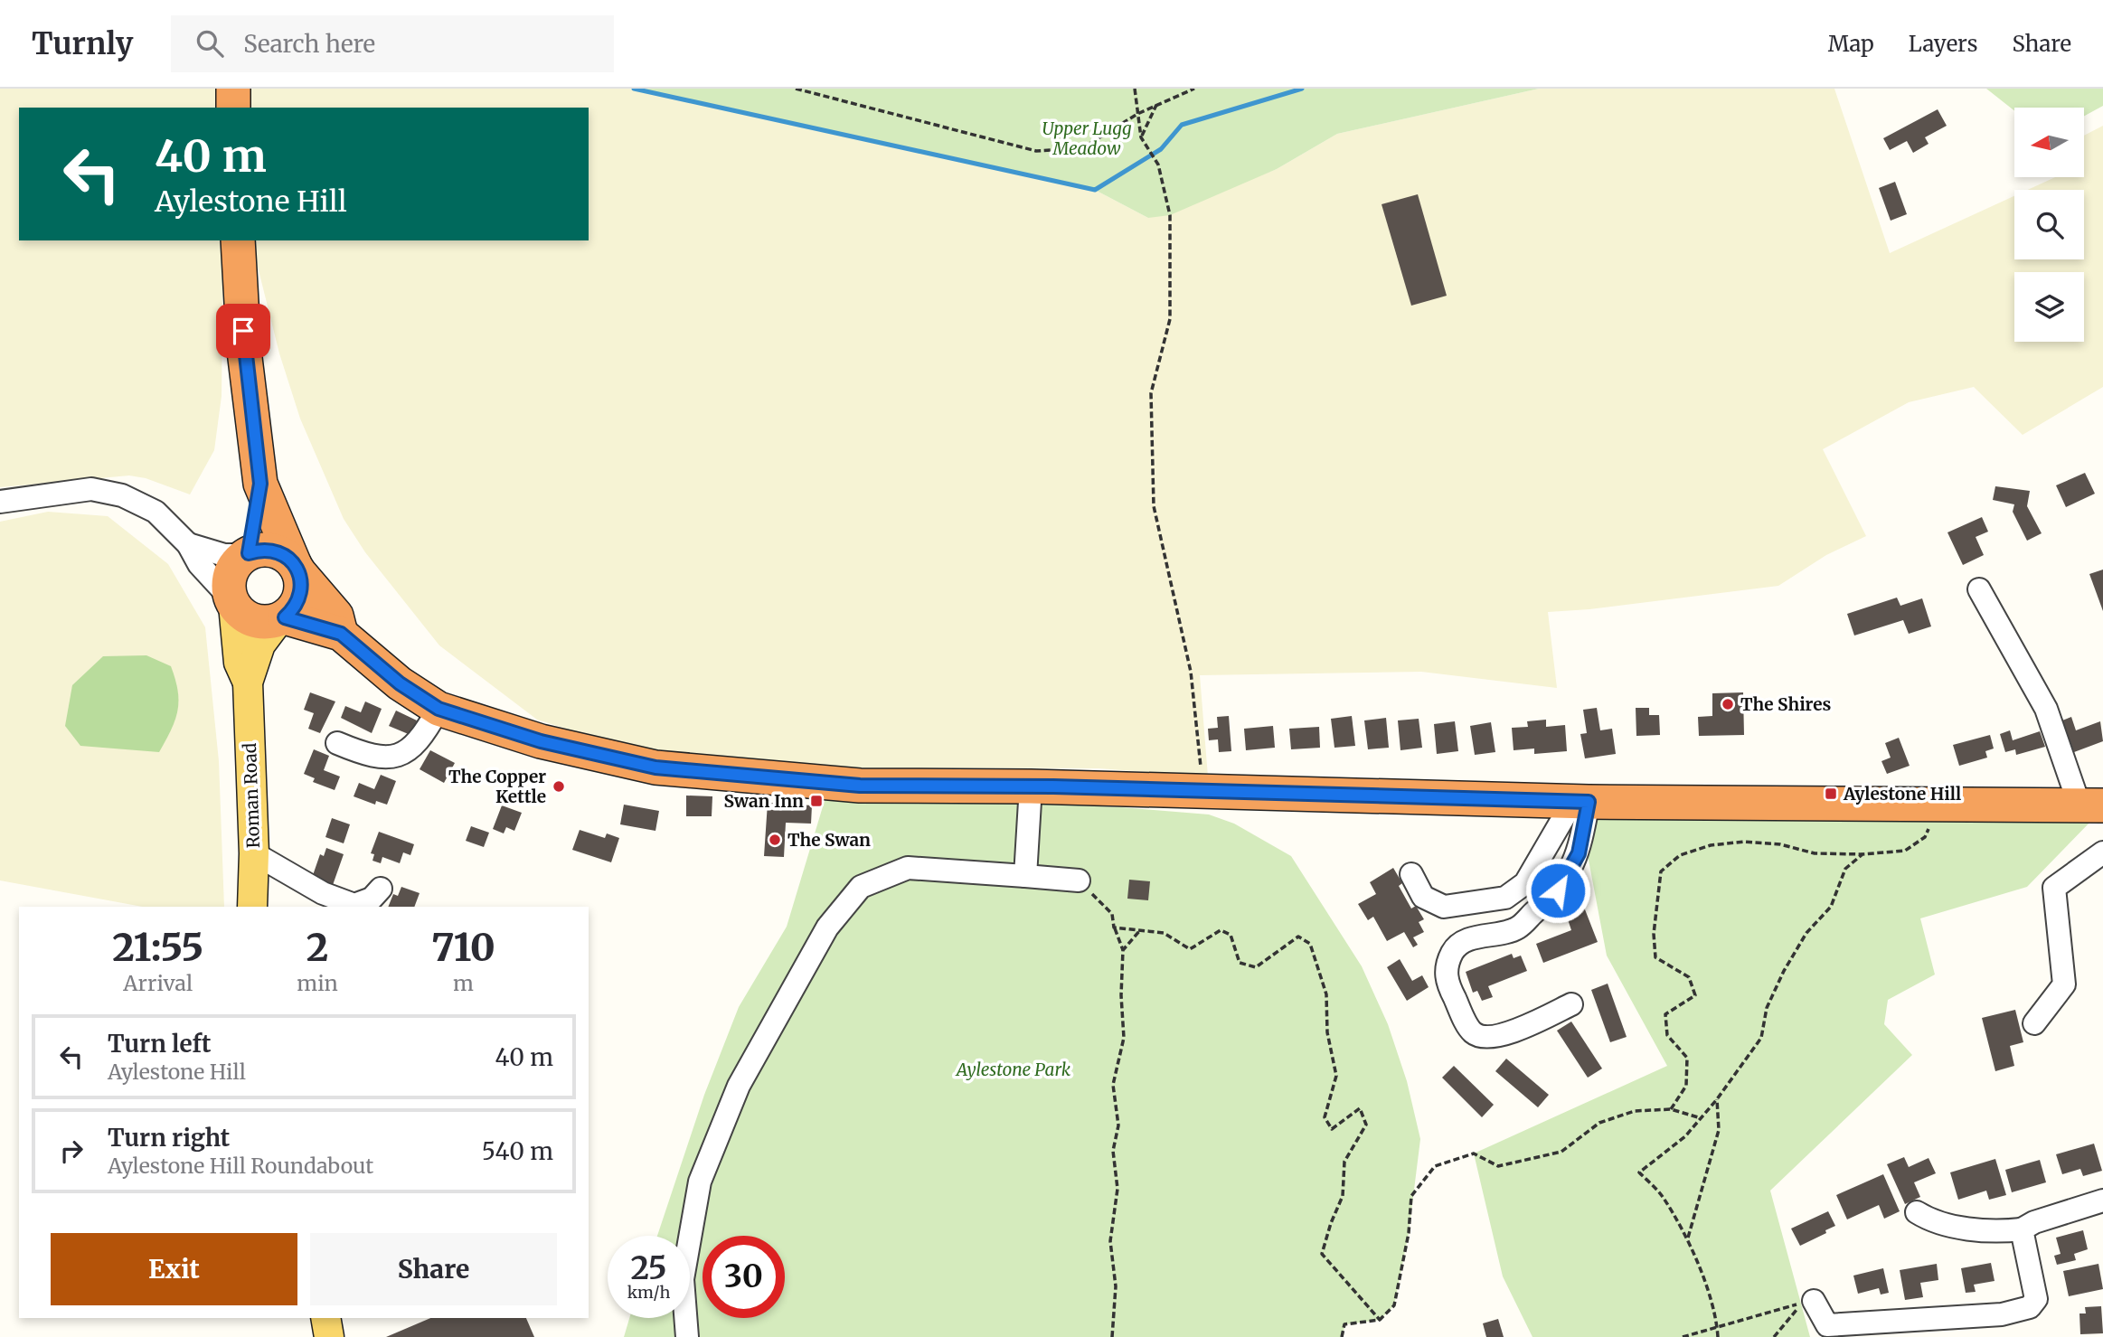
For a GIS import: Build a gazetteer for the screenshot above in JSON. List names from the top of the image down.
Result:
{
  "streets": {
    "main road": ["Roman Road"]
  },
  "parks": ["Upper Lugg Meadow", "Aylestone Park"],
  "places": {
    "other": ["The Shires", "The Copper Kettle", "The Swan"],
    "transit": ["Aylestone Hill", "Swan Inn"]
  },
  "north": "left",
  "page": {
    "header": "Turnly",
    "search": "Search here",
    "nav": ["Map", "Layers", "Share"],
    "turn": ["40 m", "Aylestone Hill"],
    "eta": [
      "21:55",
      "Arrival",
      "2",
      "min",
      "710",
      "m"
    ],
    "list": [
      {
        "name": "Turn left",
        "note": "Aylestone Hill",
        "value": "40 m"
      },
      {
        "name": "Turn right",
        "note": "Aylestone Hill Roundabout",
        "value": "540 m"
      }
    ],
    "buttons": ["Exit", "Share"],
    "speed": "25 km/h",
    "limit": "30"
  }
}
